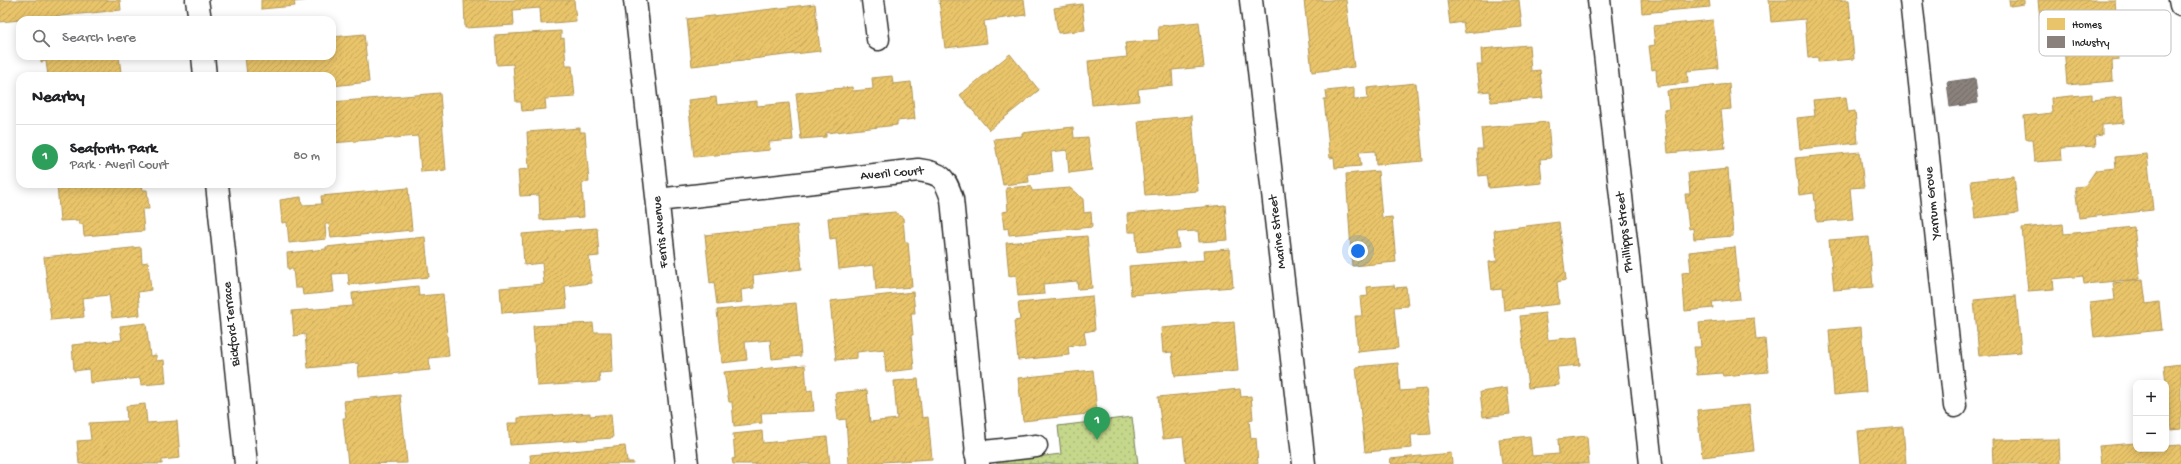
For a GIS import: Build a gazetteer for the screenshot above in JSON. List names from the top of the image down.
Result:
{
  "streets": {
    "street": [
      "Averil Court",
      "Yarrum Grove",
      "Ferris Avenue",
      "Marine Street",
      "Phillipps Street",
      "Bickford Terrace"
    ]
  },
  "crossings": [
    ["Averil Court", "Ferris Avenue"]
  ],
  "legend": ["Homes", "Industry"],
  "page": {
    "search": "Search here",
    "heading": "Nearby",
    "list": [
      {
        "mark": "1",
        "name": "Seaforth Park",
        "note": "Park · Averil Court",
        "value": "80 m"
      }
    ],
    "map_buttons": ["+", "−"],
    "pins": "1"
  }
}
